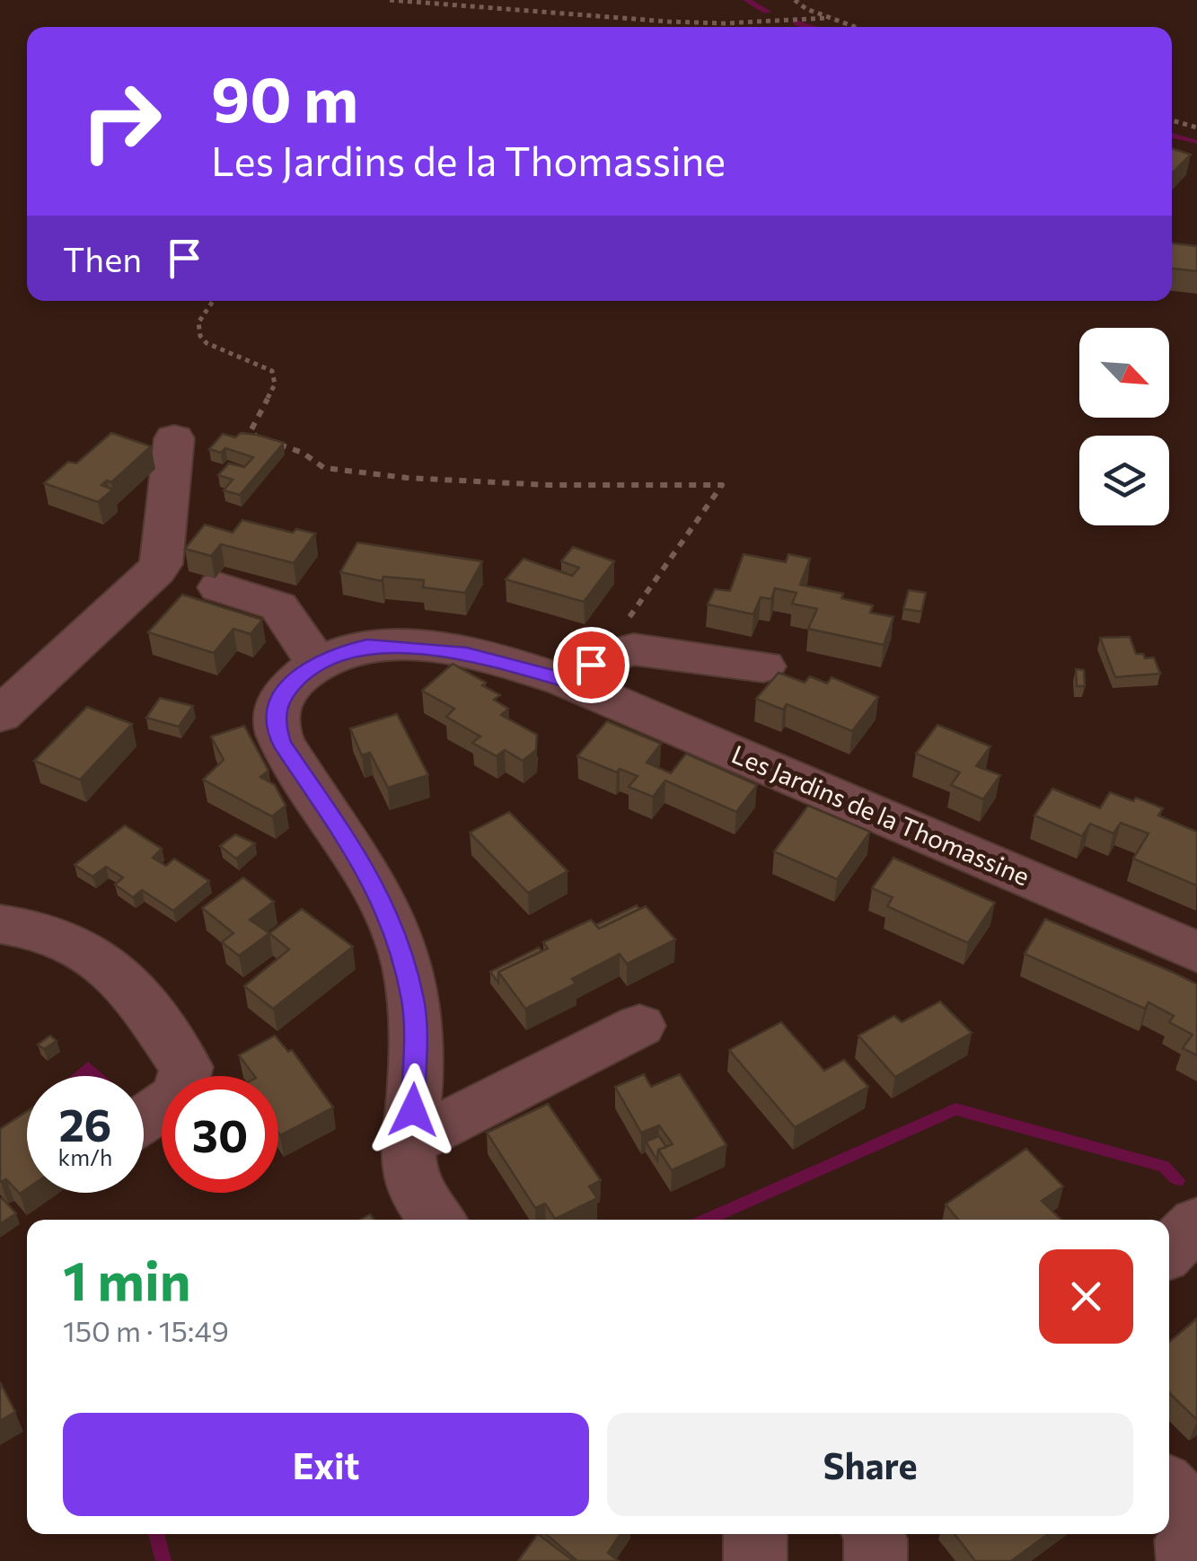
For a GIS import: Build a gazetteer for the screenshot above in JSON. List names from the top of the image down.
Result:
{
  "streets": {
    "street": ["Les Jardins de la Thomassine"]
  },
  "north": "bottom right",
  "page": {
    "turn": ["90 m", "Les Jardins de la Thomassine"],
    "then": "Then",
    "speed": "26 km/h",
    "limit": "30",
    "heading": ["1 min", "150 m · 15:49"],
    "buttons": ["Exit", "Share"]
  }
}
